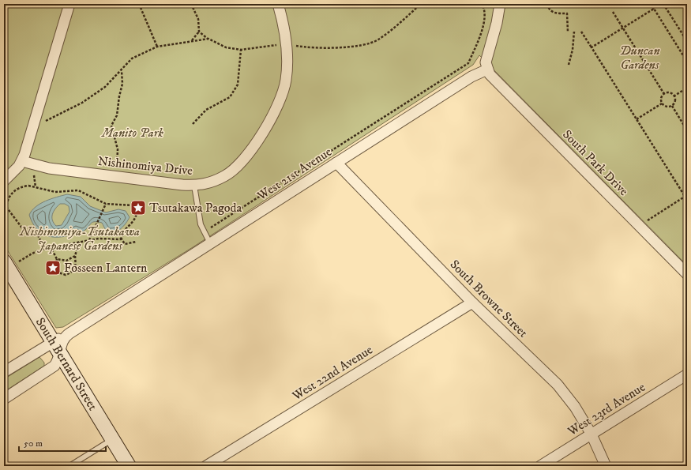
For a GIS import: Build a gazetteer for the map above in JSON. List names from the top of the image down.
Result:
{
  "streets": {
    "street": [
      "South Park Drive",
      "Nishinomiya Drive",
      "West 21st Avenue",
      "South Browne Street",
      "South Bernard Street",
      "West 22nd Avenue",
      "West 23rd Avenue"
    ]
  },
  "crossings": [
    ["South Park Drive", "West 21st Avenue"],
    ["West 21st Avenue", "South Browne Street"],
    ["West 21st Avenue", "South Bernard Street"],
    ["South Browne Street", "West 22nd Avenue"],
    ["South Browne Street", "West 23rd Avenue"]
  ],
  "parks": ["Duncan Gardens", "Manito Park", "Nishinomiya-Tsutakawa Japanese Gardens"],
  "places": {
    "place": ["Tsutakawa Pagoda", "Fosseen Lantern"]
  },
  "scale_bar": "50 m"
}
